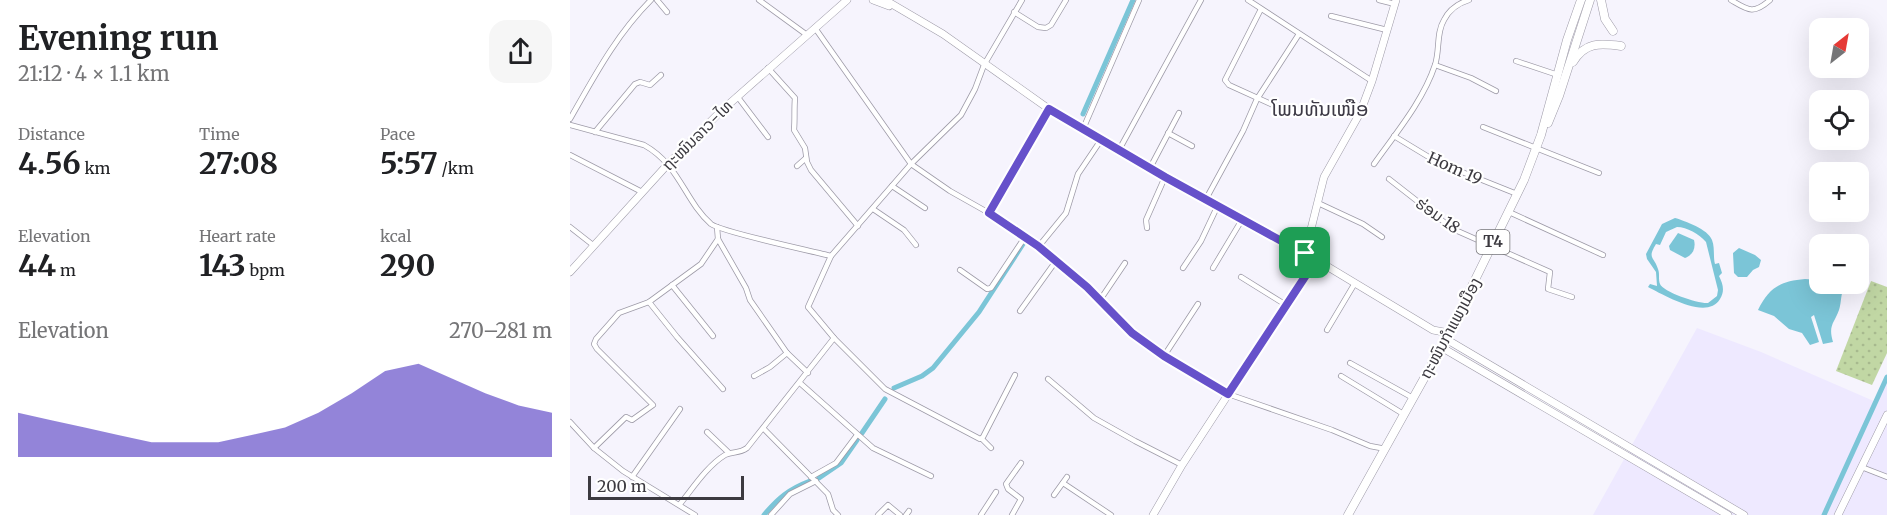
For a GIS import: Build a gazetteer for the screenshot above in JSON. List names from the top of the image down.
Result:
{
  "streets": {
    "main road": ["T4", "ຖະໜົນກຳແພງເມືອງ"],
    "street": ["ຖະໜົນລາວ-ໄທ", "Hom 19", "ຮ່ອມ 18"]
  },
  "crossings": [
    ["Hom 19", "ຖະໜົນກຳແພງເມືອງ"],
    ["ຮ່ອມ 18", "ຖະໜົນກຳແພງເມືອງ"]
  ],
  "districts": ["ໂພນທັນເໜືອ"],
  "scale_bar": "200 m",
  "north": "top right",
  "page": {
    "heading": ["Evening run", "21:12 · 4 × 1.1 km"],
    "map_buttons": ["+", "−"],
    "stats": [
      ["Distance", "4.56 km"],
      ["Time", "27:08"],
      ["Pace", "5:57 /km"],
      ["Elevation", "44 m"],
      ["Heart rate", "143 bpm"],
      ["kcal", "290"]
    ],
    "chart": ["Elevation", "270–281 m"],
    "scale": "200 m"
  }
}
